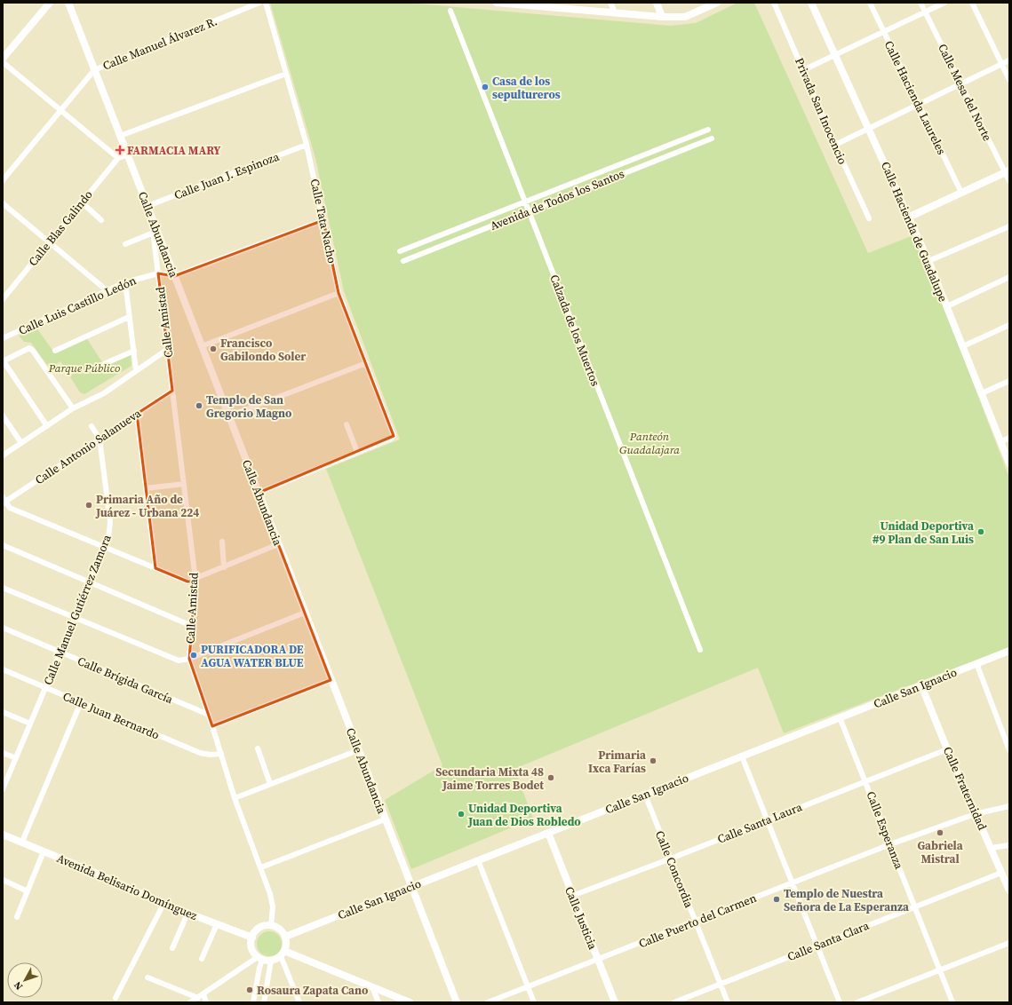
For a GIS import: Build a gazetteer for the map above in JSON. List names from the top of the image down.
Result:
{
  "streets": {
    "street": [
      "Calle Manuel Álvarez R.",
      "Calle Mesa del Norte",
      "Calle Hacienda Laureles",
      "Privada San Inocencio",
      "Calle Juan J. Espinoza",
      "Avenida de Todos los Santos",
      "Calle Tata Nacho",
      "Calle Blas Galindo",
      "Calle Hacienda de Guadalupe",
      "Calle Abundancia",
      "Calle Luis Castillo Ledón",
      "Calle Amistad",
      "Calzada de los Muertos",
      "Calle Antonio Salanueva",
      "Calle Manuel Gutiérrez Zamora",
      "Calle Brígida García",
      "Calle San Ignacio",
      "Calle Juan Bernardo",
      "Calle Fraternidad",
      "Calle Santa Laura",
      "Calle Esperanza",
      "Calle Concordia",
      "Avenida Belisario Domínguez",
      "Calle Justicia",
      "Calle Puerto del Carmen",
      "Calle Santa Clara"
    ]
  },
  "crossings": [
    ["Calle Manuel Álvarez R.", "Calle Abundancia"],
    ["Calle Juan J. Espinoza", "Calle Tata Nacho"],
    ["Calle Juan J. Espinoza", "Calle Abundancia"],
    ["Avenida de Todos los Santos", "Calzada de los Muertos"],
    ["Calle Abundancia", "Calle Luis Castillo Ledón"],
    ["Calle Abundancia", "Calle Amistad"],
    ["Calle Abundancia", "Calle San Ignacio"],
    ["Calle Luis Castillo Ledón", "Calle Amistad"],
    ["Calle Amistad", "Calle Antonio Salanueva"],
    ["Calle Amistad", "Calle Brígida García"],
    ["Calle Amistad", "Calle San Ignacio"],
    ["Calle Amistad", "Calle Juan Bernardo"],
    ["Calle Amistad", "Avenida Belisario Domínguez"],
    ["Calle Antonio Salanueva", "Calle Manuel Gutiérrez Zamora"],
    ["Calle Manuel Gutiérrez Zamora", "Calle Brígida García"],
    ["Calle Manuel Gutiérrez Zamora", "Calle Juan Bernardo"],
    ["Calle San Ignacio", "Calle Fraternidad"],
    ["Calle San Ignacio", "Calle Esperanza"],
    ["Calle San Ignacio", "Calle Concordia"],
    ["Calle San Ignacio", "Avenida Belisario Domínguez"],
    ["Calle San Ignacio", "Calle Justicia"],
    ["Calle Fraternidad", "Calle Santa Laura"],
    ["Calle Fraternidad", "Calle Puerto del Carmen"],
    ["Calle Fraternidad", "Calle Santa Clara"],
    ["Calle Santa Laura", "Calle Esperanza"],
    ["Calle Santa Laura", "Calle Concordia"],
    ["Calle Santa Laura", "Calle Justicia"],
    ["Calle Esperanza", "Calle Puerto del Carmen"],
    ["Calle Esperanza", "Calle Santa Clara"],
    ["Calle Concordia", "Calle Puerto del Carmen"],
    ["Calle Concordia", "Calle Santa Clara"],
    ["Calle Justicia", "Calle Puerto del Carmen"]
  ],
  "parks": ["Parque Público", "Panteón Guadalajara"],
  "places": {
    "other": [
      "Casa de los sepultureros",
      "Francisco Gabilondo Soler",
      "Templo de San Gregorio Magno",
      "Primaria Año de Juárez - Urbana 224",
      "Unidad Deportiva #9 Plan de San Luis",
      "PURIFICADORA DE AGUA WATER BLUE",
      "Primaria Ixca Farías",
      "Secundaria Mixta 48 Jaime Torres Bodet",
      "Unidad Deportiva Juan de Dios Robledo",
      "Gabriela Mistral",
      "Templo de Nuestra Señora de La Esperanza",
      "Rosaura Zapata Cano"
    ],
    "health": ["FARMACIA MARY"]
  },
  "north": "bottom left"
}
